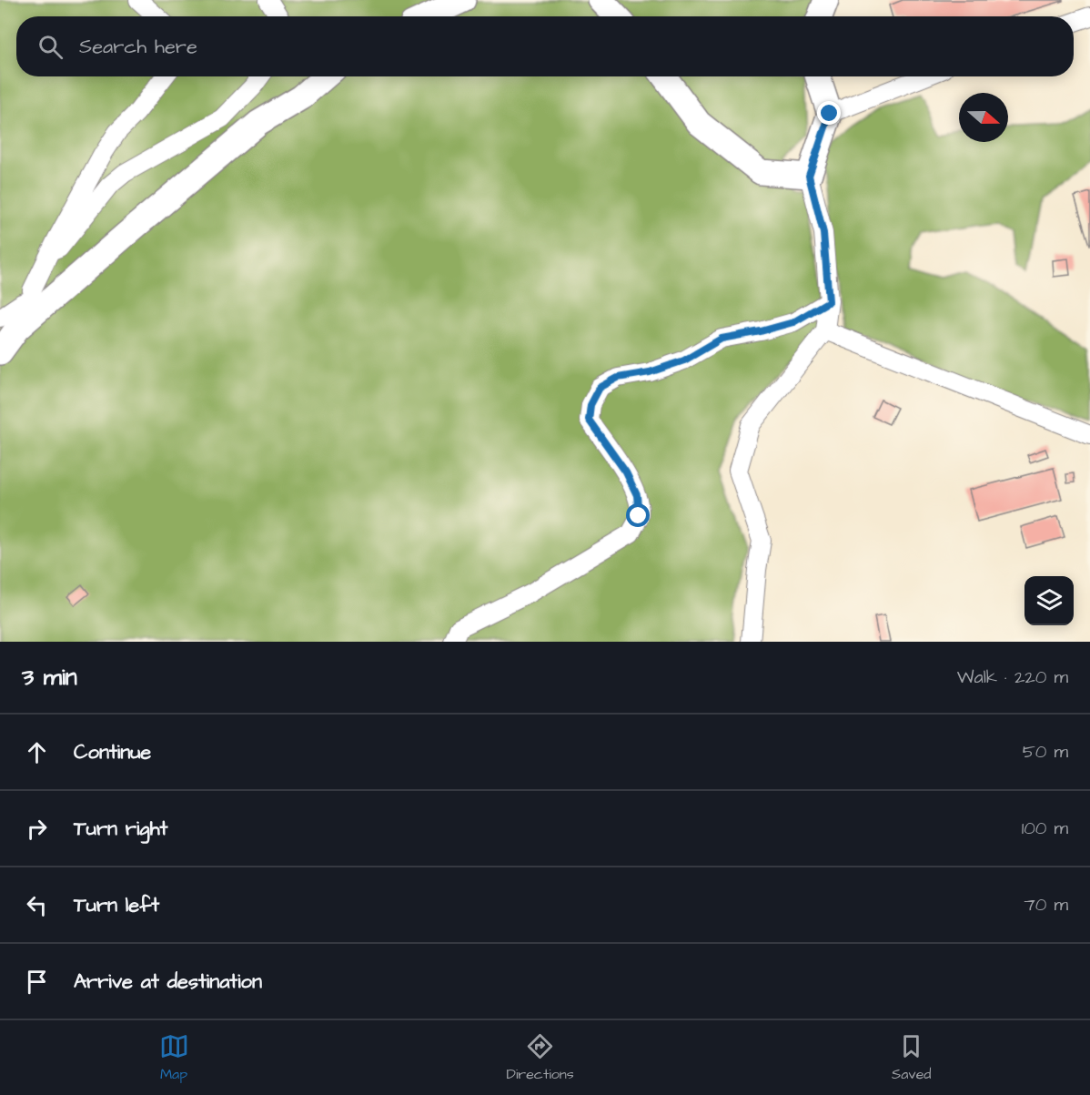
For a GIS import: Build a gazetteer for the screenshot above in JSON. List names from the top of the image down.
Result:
{
  "north": "right",
  "page": {
    "search": "Search here",
    "heading": ["3 min", "Walk · 220 m"],
    "list": [
      ["Continue", "50 m"],
      ["Turn right", "100 m"],
      ["Turn left", "70 m"],
      "Arrive at destination"
    ],
    "nav": ["Map", "Directions", "Saved"]
  }
}
